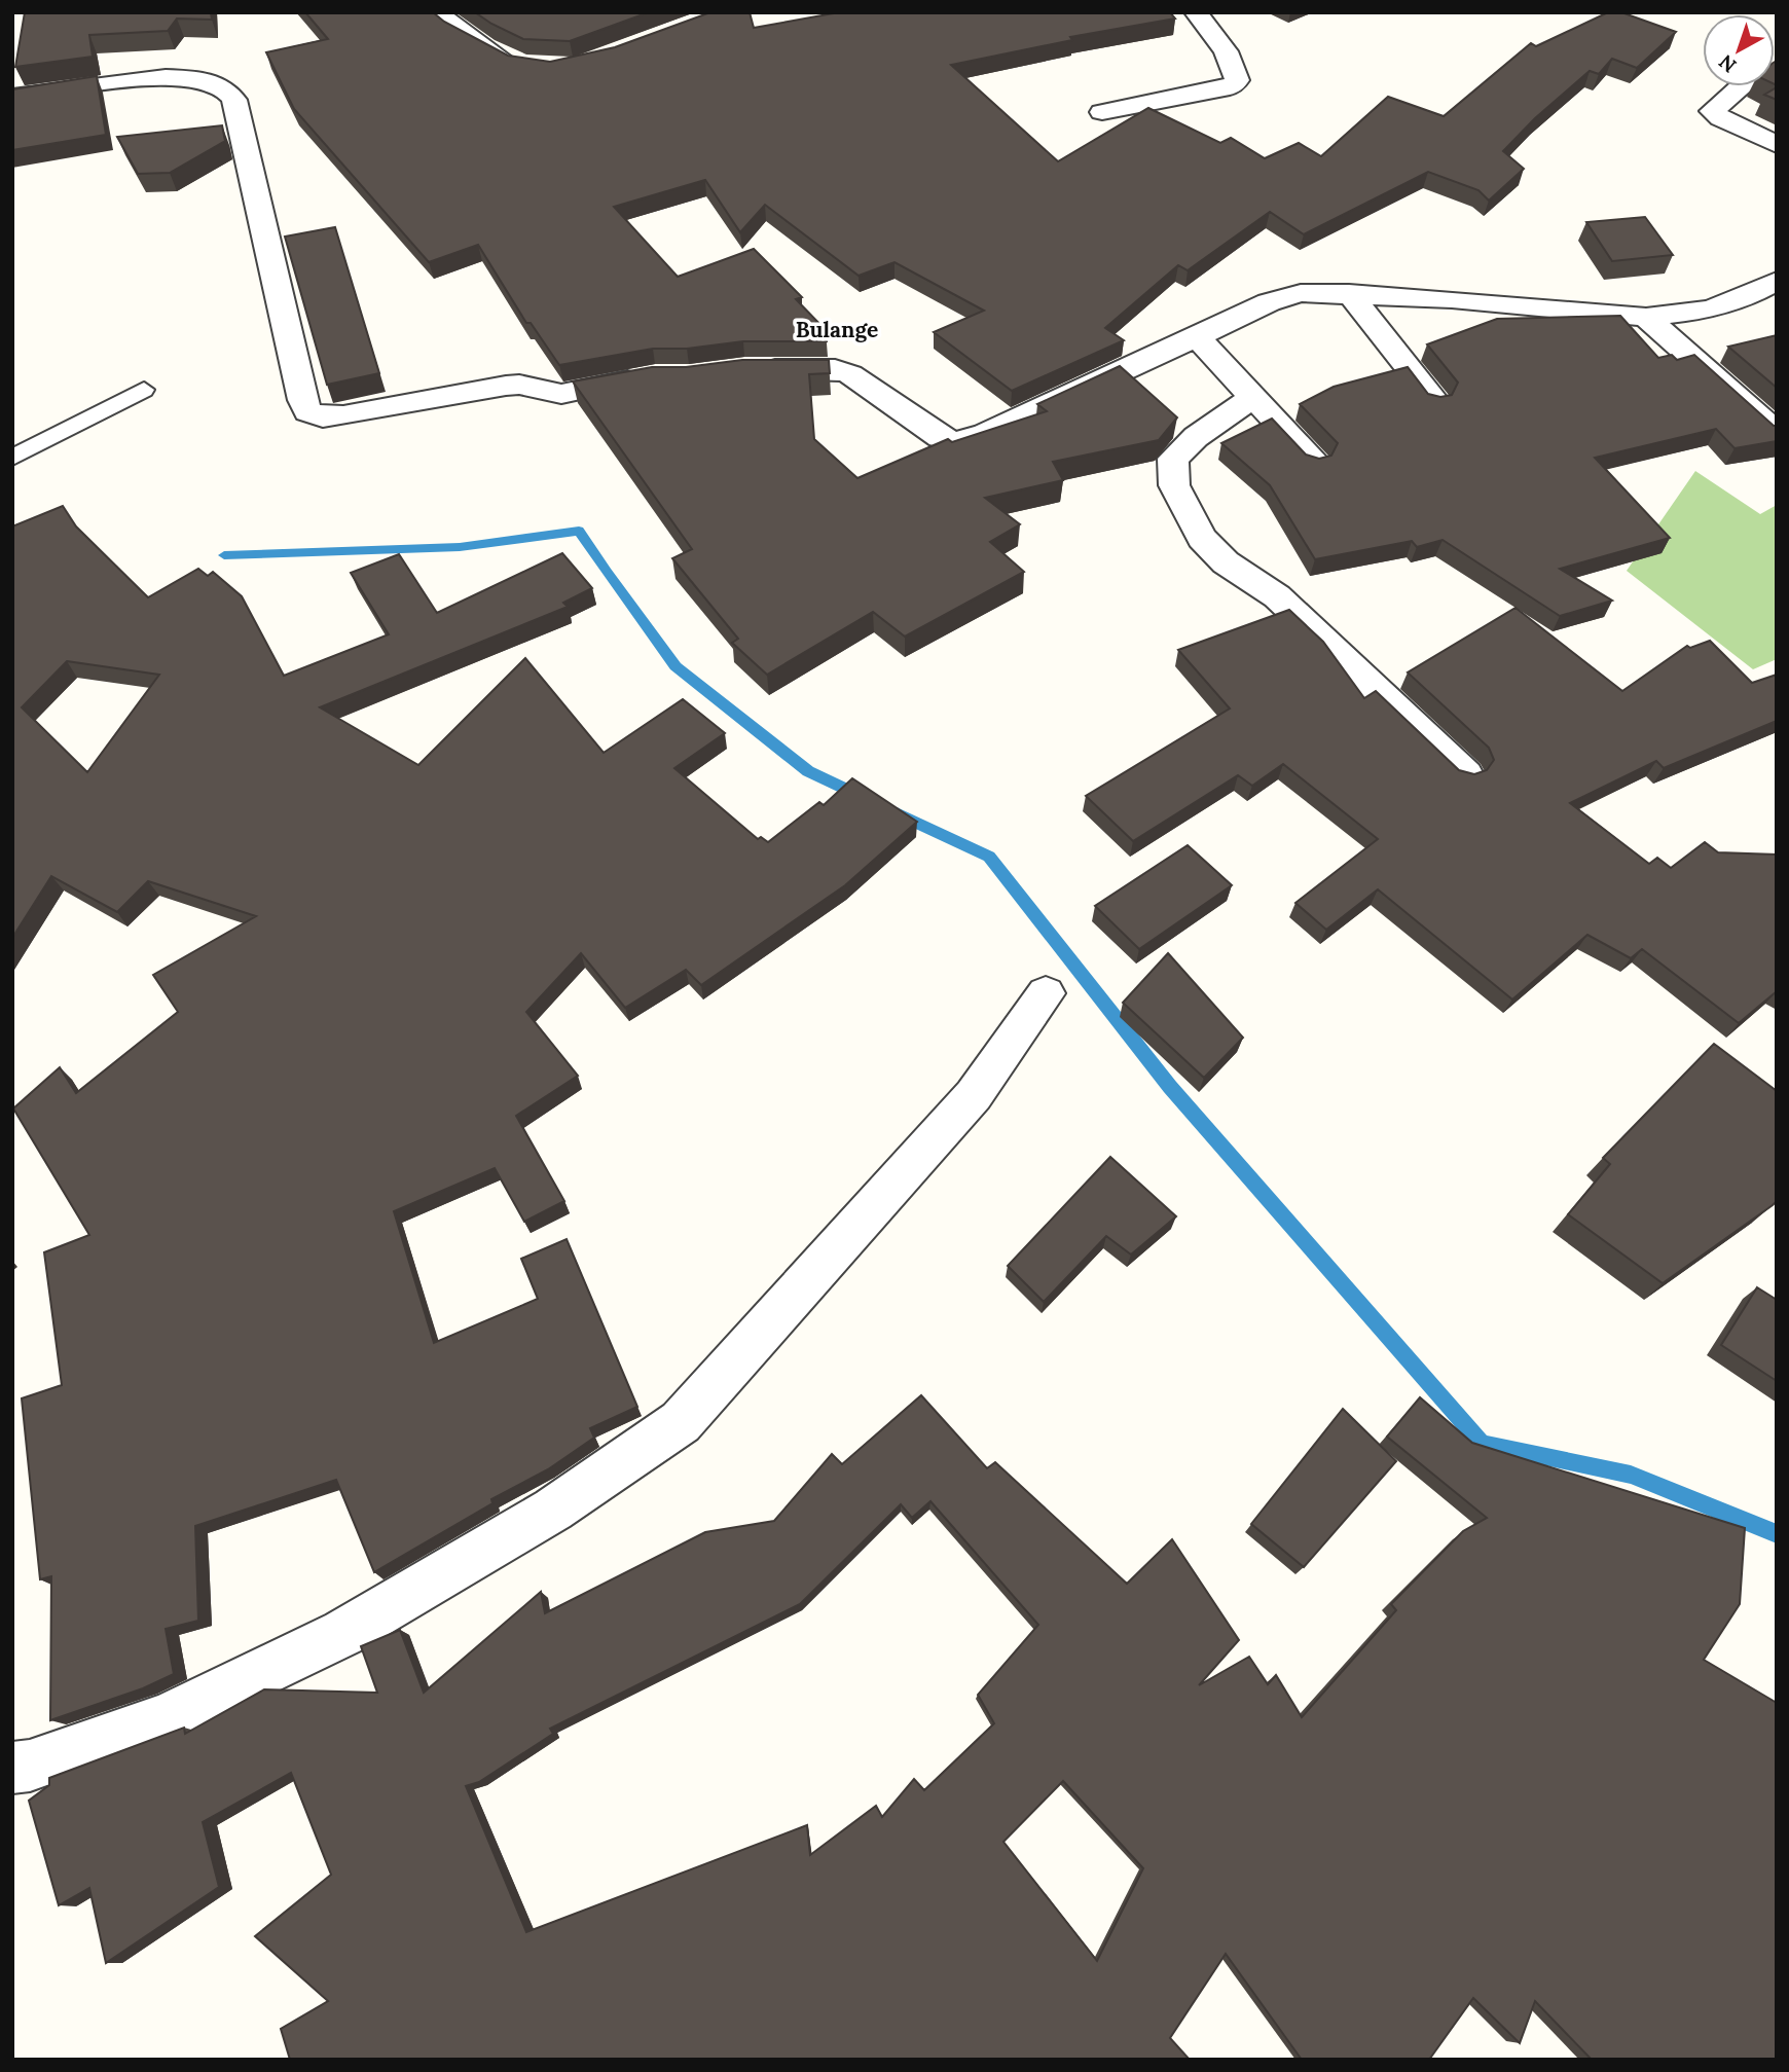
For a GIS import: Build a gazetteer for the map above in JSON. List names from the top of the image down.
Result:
{
  "districts": ["Bulange"],
  "north": "bottom left"
}
